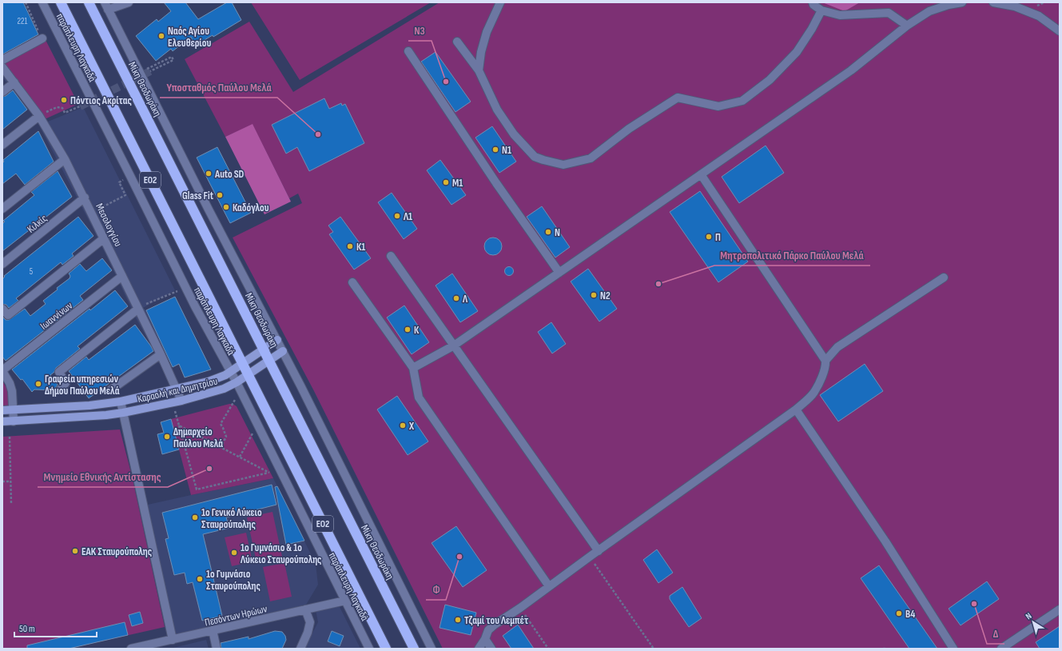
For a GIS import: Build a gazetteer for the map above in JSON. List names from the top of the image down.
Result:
{
  "streets": {
    "highway": ["Μίκη Θεοδωράκη", "ΕΟ2"],
    "main road": ["Καραολή και Δημητρίου"],
    "street": [
      "παράπλευρη Λαγκαδά",
      "Κιλκίς",
      "Μεσολογγίου",
      "Ιωαννίνων",
      "Πεσόντων Ηρώων"
    ]
  },
  "crossings": [
    ["παράπλευρη Λαγκαδά", "Καραολή και Δημητρίου"],
    ["παράπλευρη Λαγκαδά", "Πεσόντων Ηρώων"],
    ["Μίκη Θεοδωράκη", "Καραολή και Δημητρίου"],
    ["ΕΟ2", "Καραολή και Δημητρίου"],
    ["Κιλκίς", "Μεσολογγίου"],
    ["Μεσολογγίου", "Ιωαννίνων"],
    ["Μεσολογγίου", "Καραολή και Δημητρίου"]
  ],
  "places": [
    "Ναός Αγίου Ελευθερίου",
    "Ν3",
    "Πόντιος Ακρίτας",
    "Υποσταθμός Παύλου Μελά",
    "Ν1",
    "Auto SD",
    "Μ1",
    "Glass Fit",
    "Καδόγλου",
    "Λ1",
    "Ν",
    "Π",
    "Κ1",
    "Μητροπολιτικό Πάρκο Παύλου Μελά",
    "Ν2",
    "Λ",
    "Κ",
    "Γραφεία υπηρεσιών Δήμου Παύλου Μελά",
    "Χ",
    "Δημαρχείο Παύλου Μελά",
    "Μνημείο Εθνικής Αντίστασης",
    "1ο Γενικό Λύκειο Σταυρούπολης",
    "EAK Σταυρούπολης",
    "1ο Γυμνάσιο & 1ο Λύκειο Σταυρούπολης",
    "Φ",
    "1ο Γυμνάσιο Σταυρούπολης",
    "Δ",
    "Β4",
    "Τζαμί του Λεμπέτ"
  ],
  "house_numbers": ["221", "5"],
  "scale_bar": "50 m",
  "north": "top left"
}
